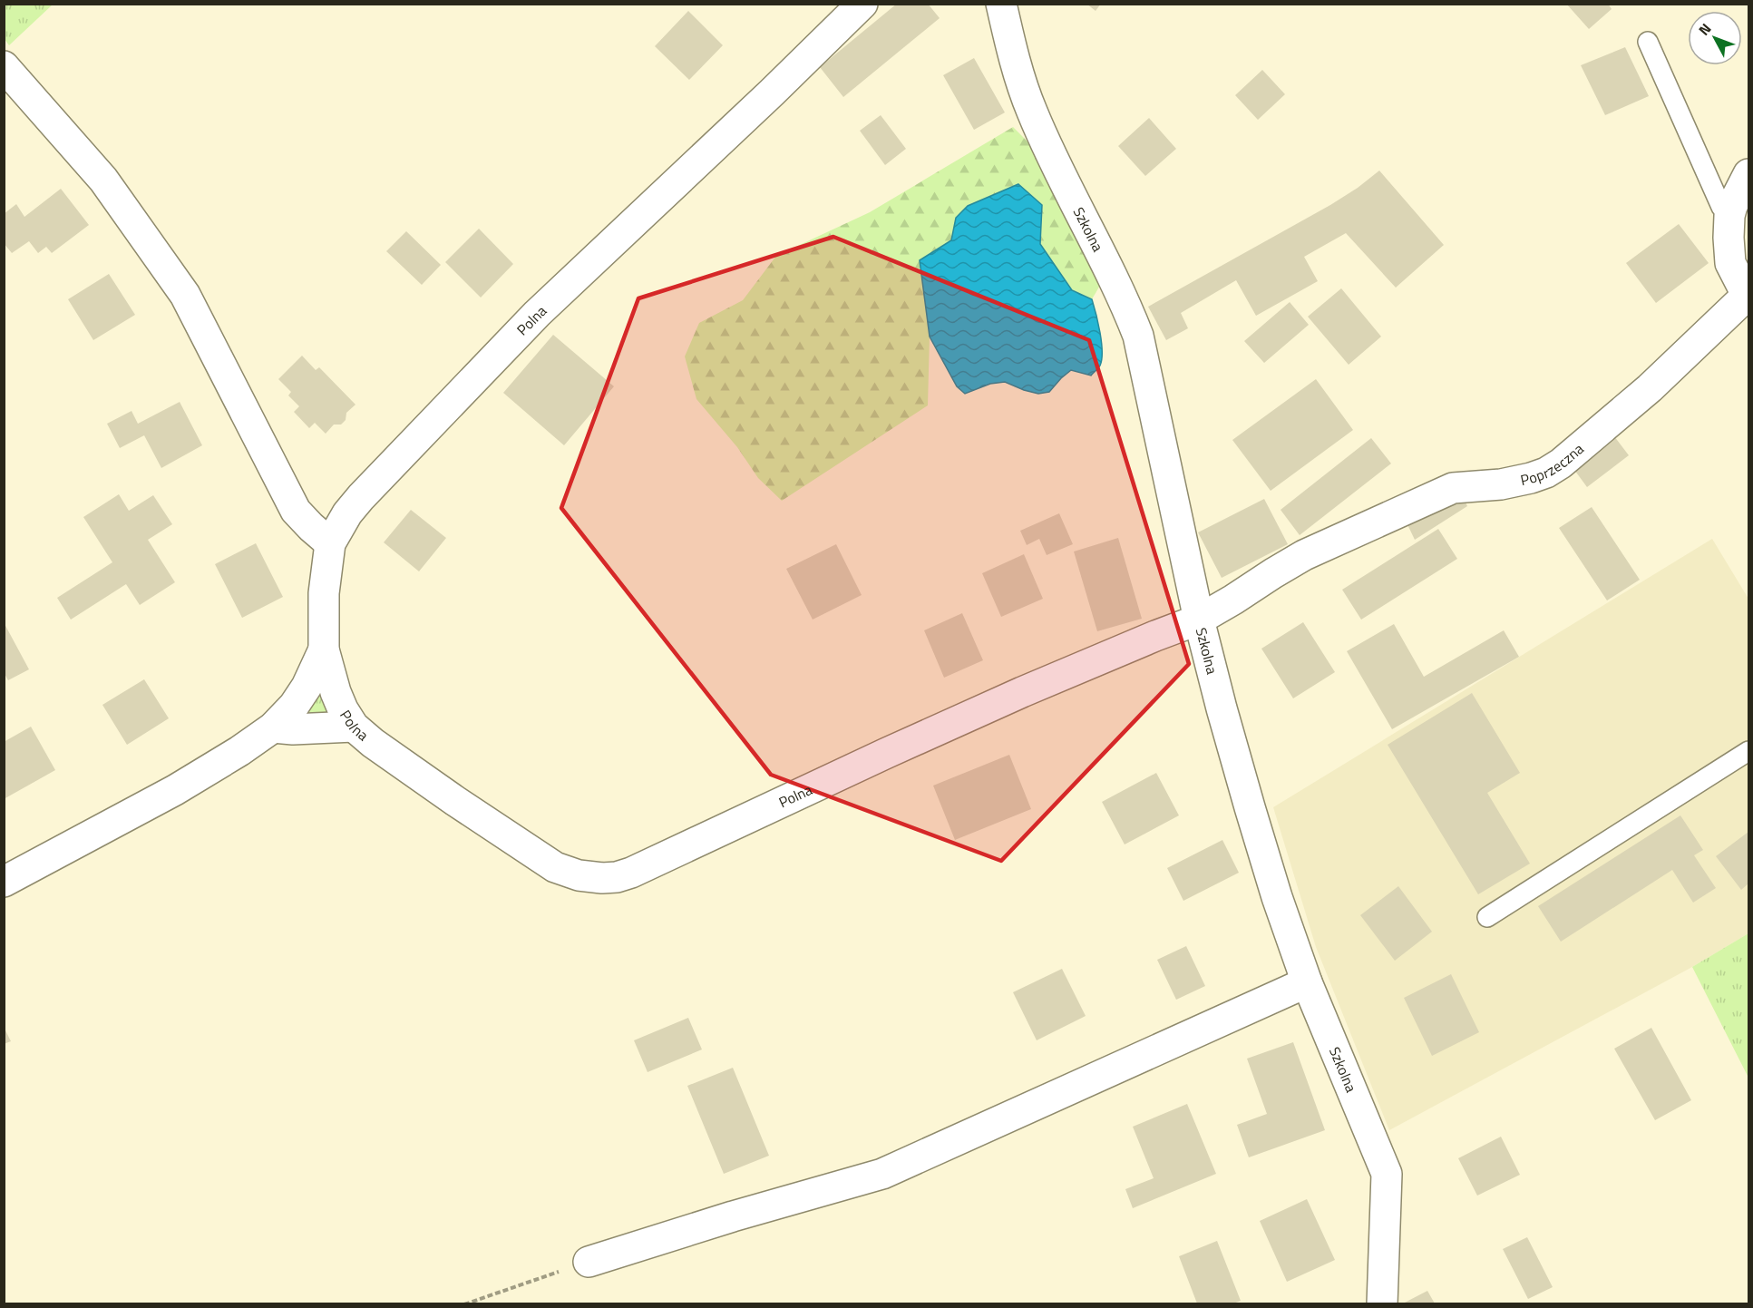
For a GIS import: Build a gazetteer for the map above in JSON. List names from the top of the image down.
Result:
{
  "streets": {
    "street": ["Szkolna", "Polna", "Poprzeczna"]
  },
  "crossings": [
    ["Szkolna", "Polna"],
    ["Szkolna", "Poprzeczna"],
    ["Polna", "Poprzeczna"]
  ],
  "north": "top left"
}
